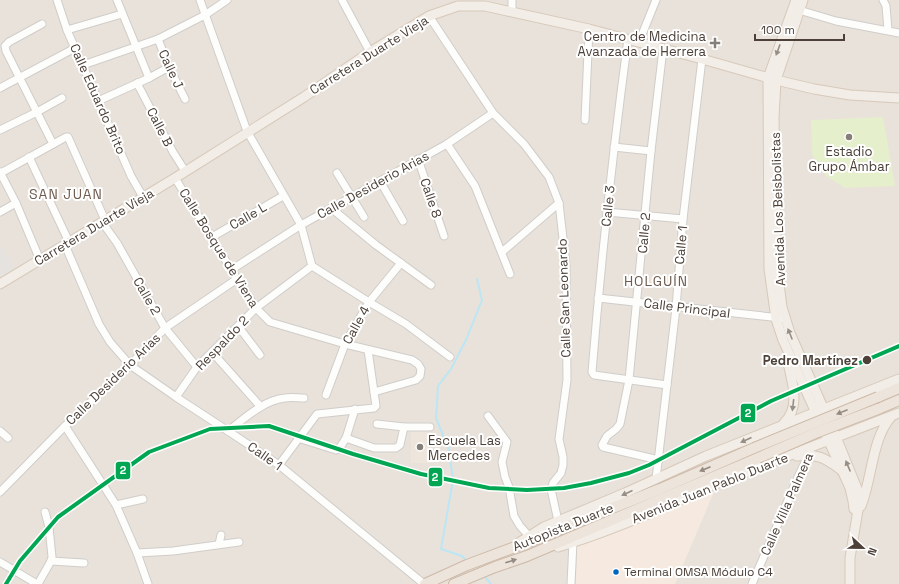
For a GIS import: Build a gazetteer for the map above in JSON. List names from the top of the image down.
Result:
{
  "streets": {
    "highway": ["Autopista Duarte"],
    "main road": ["Carretera Duarte Vieja", "Avenida Los Beisbolistas", "Avenida Juan Pablo Duarte"],
    "street": [
      "Calle J",
      "Calle Eduardo Brito",
      "Calle B",
      "Calle Desiderio Arias",
      "Calle 8",
      "Calle 3",
      "Calle L",
      "Calle 2",
      "Calle 1",
      "Calle Bosque de Viena",
      "Calle San Leonardo",
      "Calle Principal",
      "Calle 4",
      "Respaldo 2",
      "Calle Villa Palmera"
    ]
  },
  "crossings": [
    ["Carretera Duarte Vieja", "Calle Eduardo Brito"],
    ["Carretera Duarte Vieja", "Calle B"],
    ["Carretera Duarte Vieja", "Calle 3"],
    ["Carretera Duarte Vieja", "Avenida Los Beisbolistas"],
    ["Carretera Duarte Vieja", "Calle 2"],
    ["Carretera Duarte Vieja", "Calle 1"],
    ["Carretera Duarte Vieja", "Calle Bosque de Viena"],
    ["Carretera Duarte Vieja", "Calle San Leonardo"],
    ["Calle Desiderio Arias", "Calle 8"],
    ["Calle Desiderio Arias", "Calle 2"],
    ["Calle Desiderio Arias", "Calle 1"],
    ["Calle Desiderio Arias", "Calle Bosque de Viena"],
    ["Calle Desiderio Arias", "Calle San Leonardo"],
    ["Calle 3", "Calle 2"],
    ["Calle 3", "Calle Principal"],
    ["Avenida Los Beisbolistas", "Calle Principal"],
    ["Calle L", "Calle Bosque de Viena"],
    ["Calle 2", "Calle 1"],
    ["Calle 2", "Calle Principal"],
    ["Calle 2", "Respaldo 2"],
    ["Calle 1", "Calle Principal"],
    ["Calle 1", "Respaldo 2"],
    ["Calle 1", "Autopista Duarte"],
    ["Calle Bosque de Viena", "Calle 4"],
    ["Calle Bosque de Viena", "Respaldo 2"],
    ["Calle San Leonardo", "Autopista Duarte"],
    ["Avenida Juan Pablo Duarte", "Calle Villa Palmera"],
    ["Avenida Juan Pablo Duarte", "Autopista Duarte"]
  ],
  "districts": ["SAN JUAN", "HOLGUÍN"],
  "places": {
    "health": ["Centro de Medicina Avanzada de Herrera"],
    "other": [
      "Estadio Grupo Ámbar",
      "Pedro Martínez",
      "Escuela Las Mercedes",
      "Terminal OMSA Módulo C4"
    ]
  },
  "lines": ["metro line 2"],
  "scale_bar": "100 m",
  "north": "right"
}
